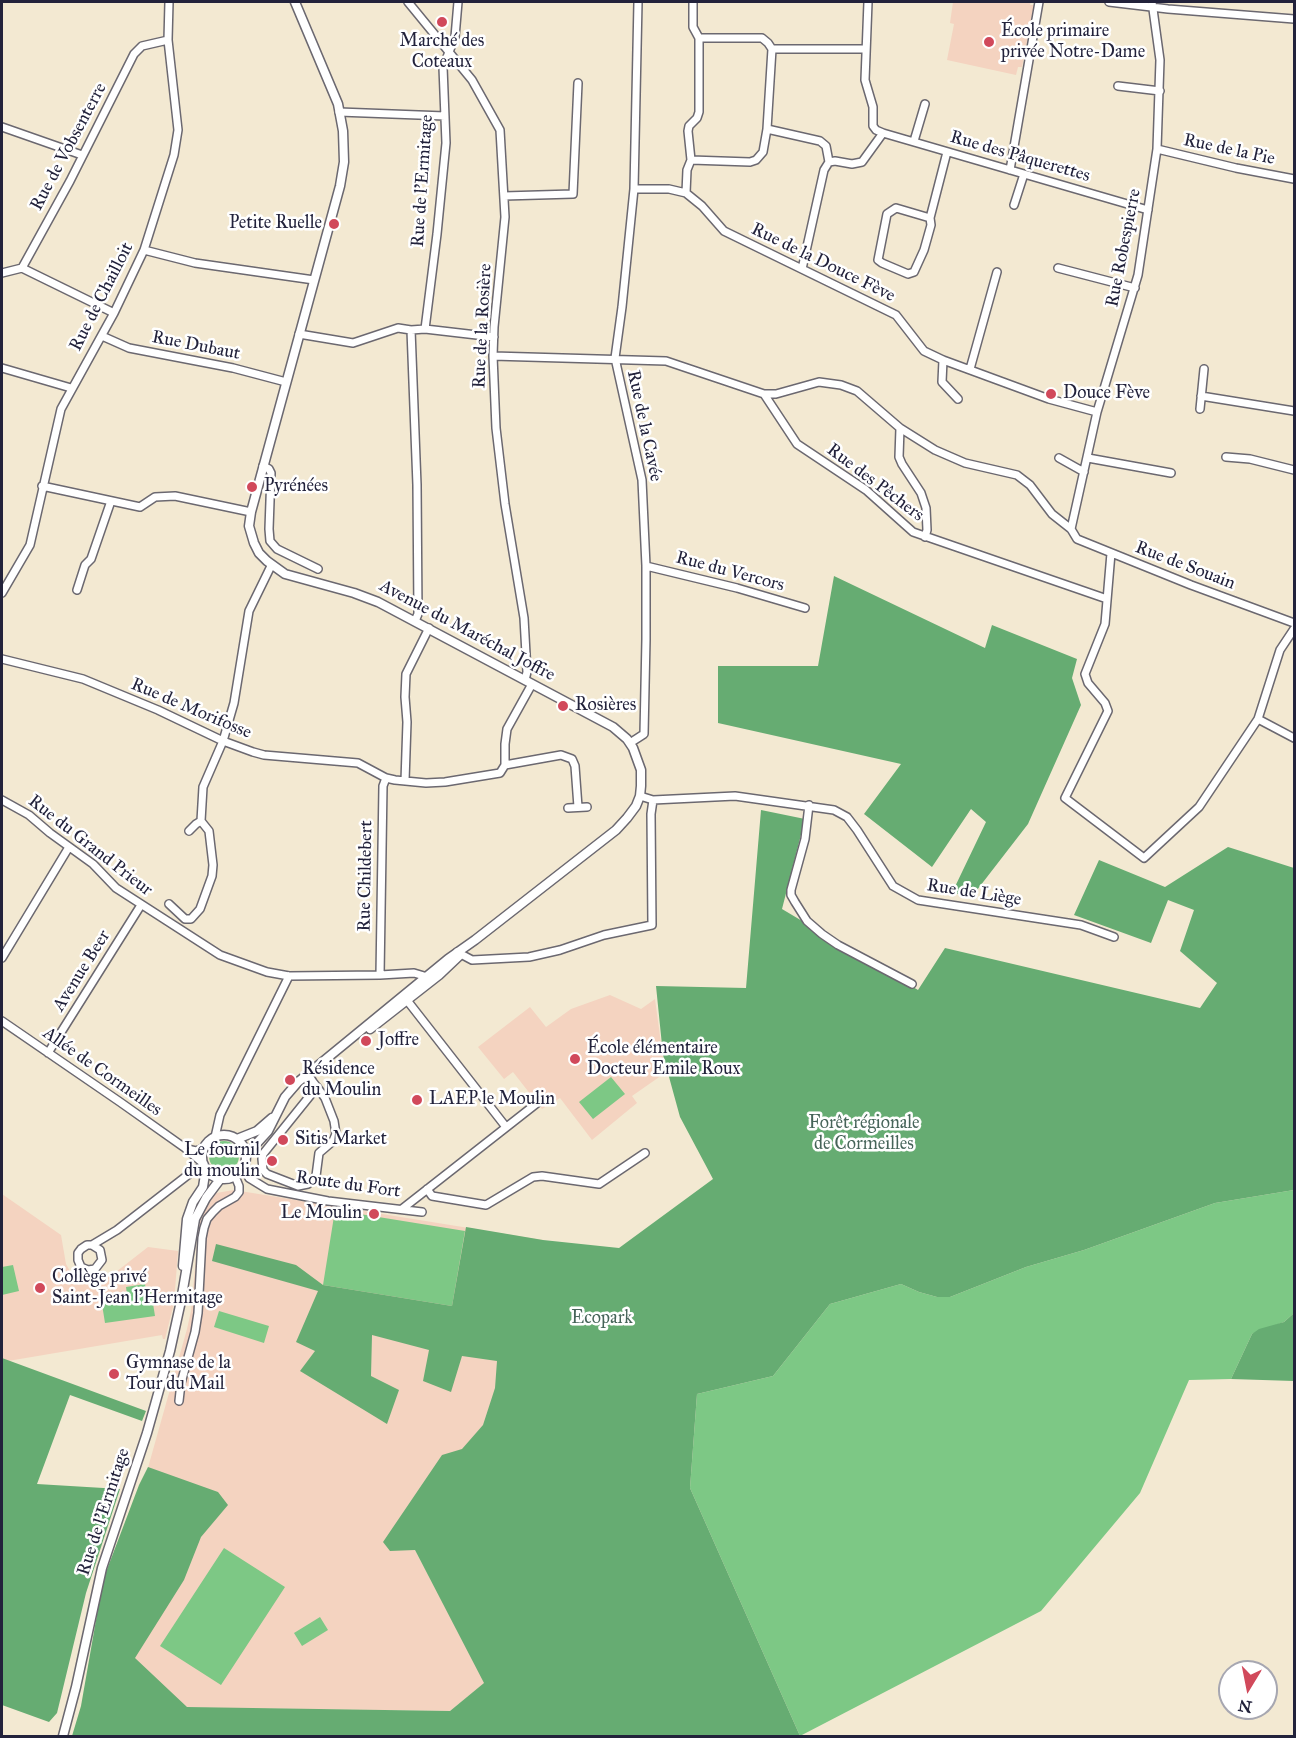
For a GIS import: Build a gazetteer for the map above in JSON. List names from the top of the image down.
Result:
{
  "streets": {
    "street": [
      "Rue de Vobsenterre",
      "Rue de la Pie",
      "Rue des Pâquerettes",
      "Rue de l'Ermitage",
      "Rue Robespierre",
      "Rue de la Douce Fève",
      "Rue de Chailloit",
      "Rue de la Rosière",
      "Rue Dubaut",
      "Rue de la Cavée",
      "Rue des Pêchers",
      "Rue de Souain",
      "Rue du Vercors",
      "Avenue du Maréchal Joffre",
      "Rue de Morifosse",
      "Rue du Grand Prieur",
      "Rue Childebert",
      "Rue de Liège",
      "Avenue Beer",
      "Allée de Cormeilles",
      "Route du Fort"
    ]
  },
  "crossings": [
    ["Rue de Vobsenterre", "Rue de Chailloit"],
    ["Rue de la Pie", "Rue Robespierre"],
    ["Rue des Pâquerettes", "Rue Robespierre"],
    ["Rue de l'Ermitage", "Rue de la Rosière"],
    ["Rue de l'Ermitage", "Allée de Cormeilles"],
    ["Rue de l'Ermitage", "Route du Fort"],
    ["Rue Robespierre", "Rue de la Douce Fève"],
    ["Rue Robespierre", "Rue de Souain"],
    ["Rue de Chailloit", "Rue Dubaut"],
    ["Rue de la Rosière", "Avenue du Maréchal Joffre"],
    ["Rue Dubaut", "Avenue du Maréchal Joffre"],
    ["Rue de la Cavée", "Rue du Vercors"],
    ["Rue de la Cavée", "Avenue du Maréchal Joffre"],
    ["Rue des Pêchers", "Rue de Souain"],
    ["Rue de Morifosse", "Rue Childebert"],
    ["Rue du Grand Prieur", "Rue Childebert"],
    ["Rue du Grand Prieur", "Avenue Beer"],
    ["Avenue Beer", "Allée de Cormeilles"],
    ["Allée de Cormeilles", "Route du Fort"]
  ],
  "parks": ["Forêt régionale de Cormeilles", "Ecopark"],
  "places": [
    "Marché des Coteaux",
    "École primaire privée Notre-Dame",
    "Petite Ruelle",
    "Douce Fève",
    "Pyrénées",
    "Rosières",
    "Joffre",
    "École élémentaire Docteur Emile Roux",
    "Résidence du Moulin",
    "LAEP le Moulin",
    "Sitis Market",
    "Le fournil du moulin",
    "Le Moulin",
    "Collège privé Saint-Jean l'Hermitage",
    "Gymnase de la Tour du Mail"
  ],
  "north": "bottom"
}
